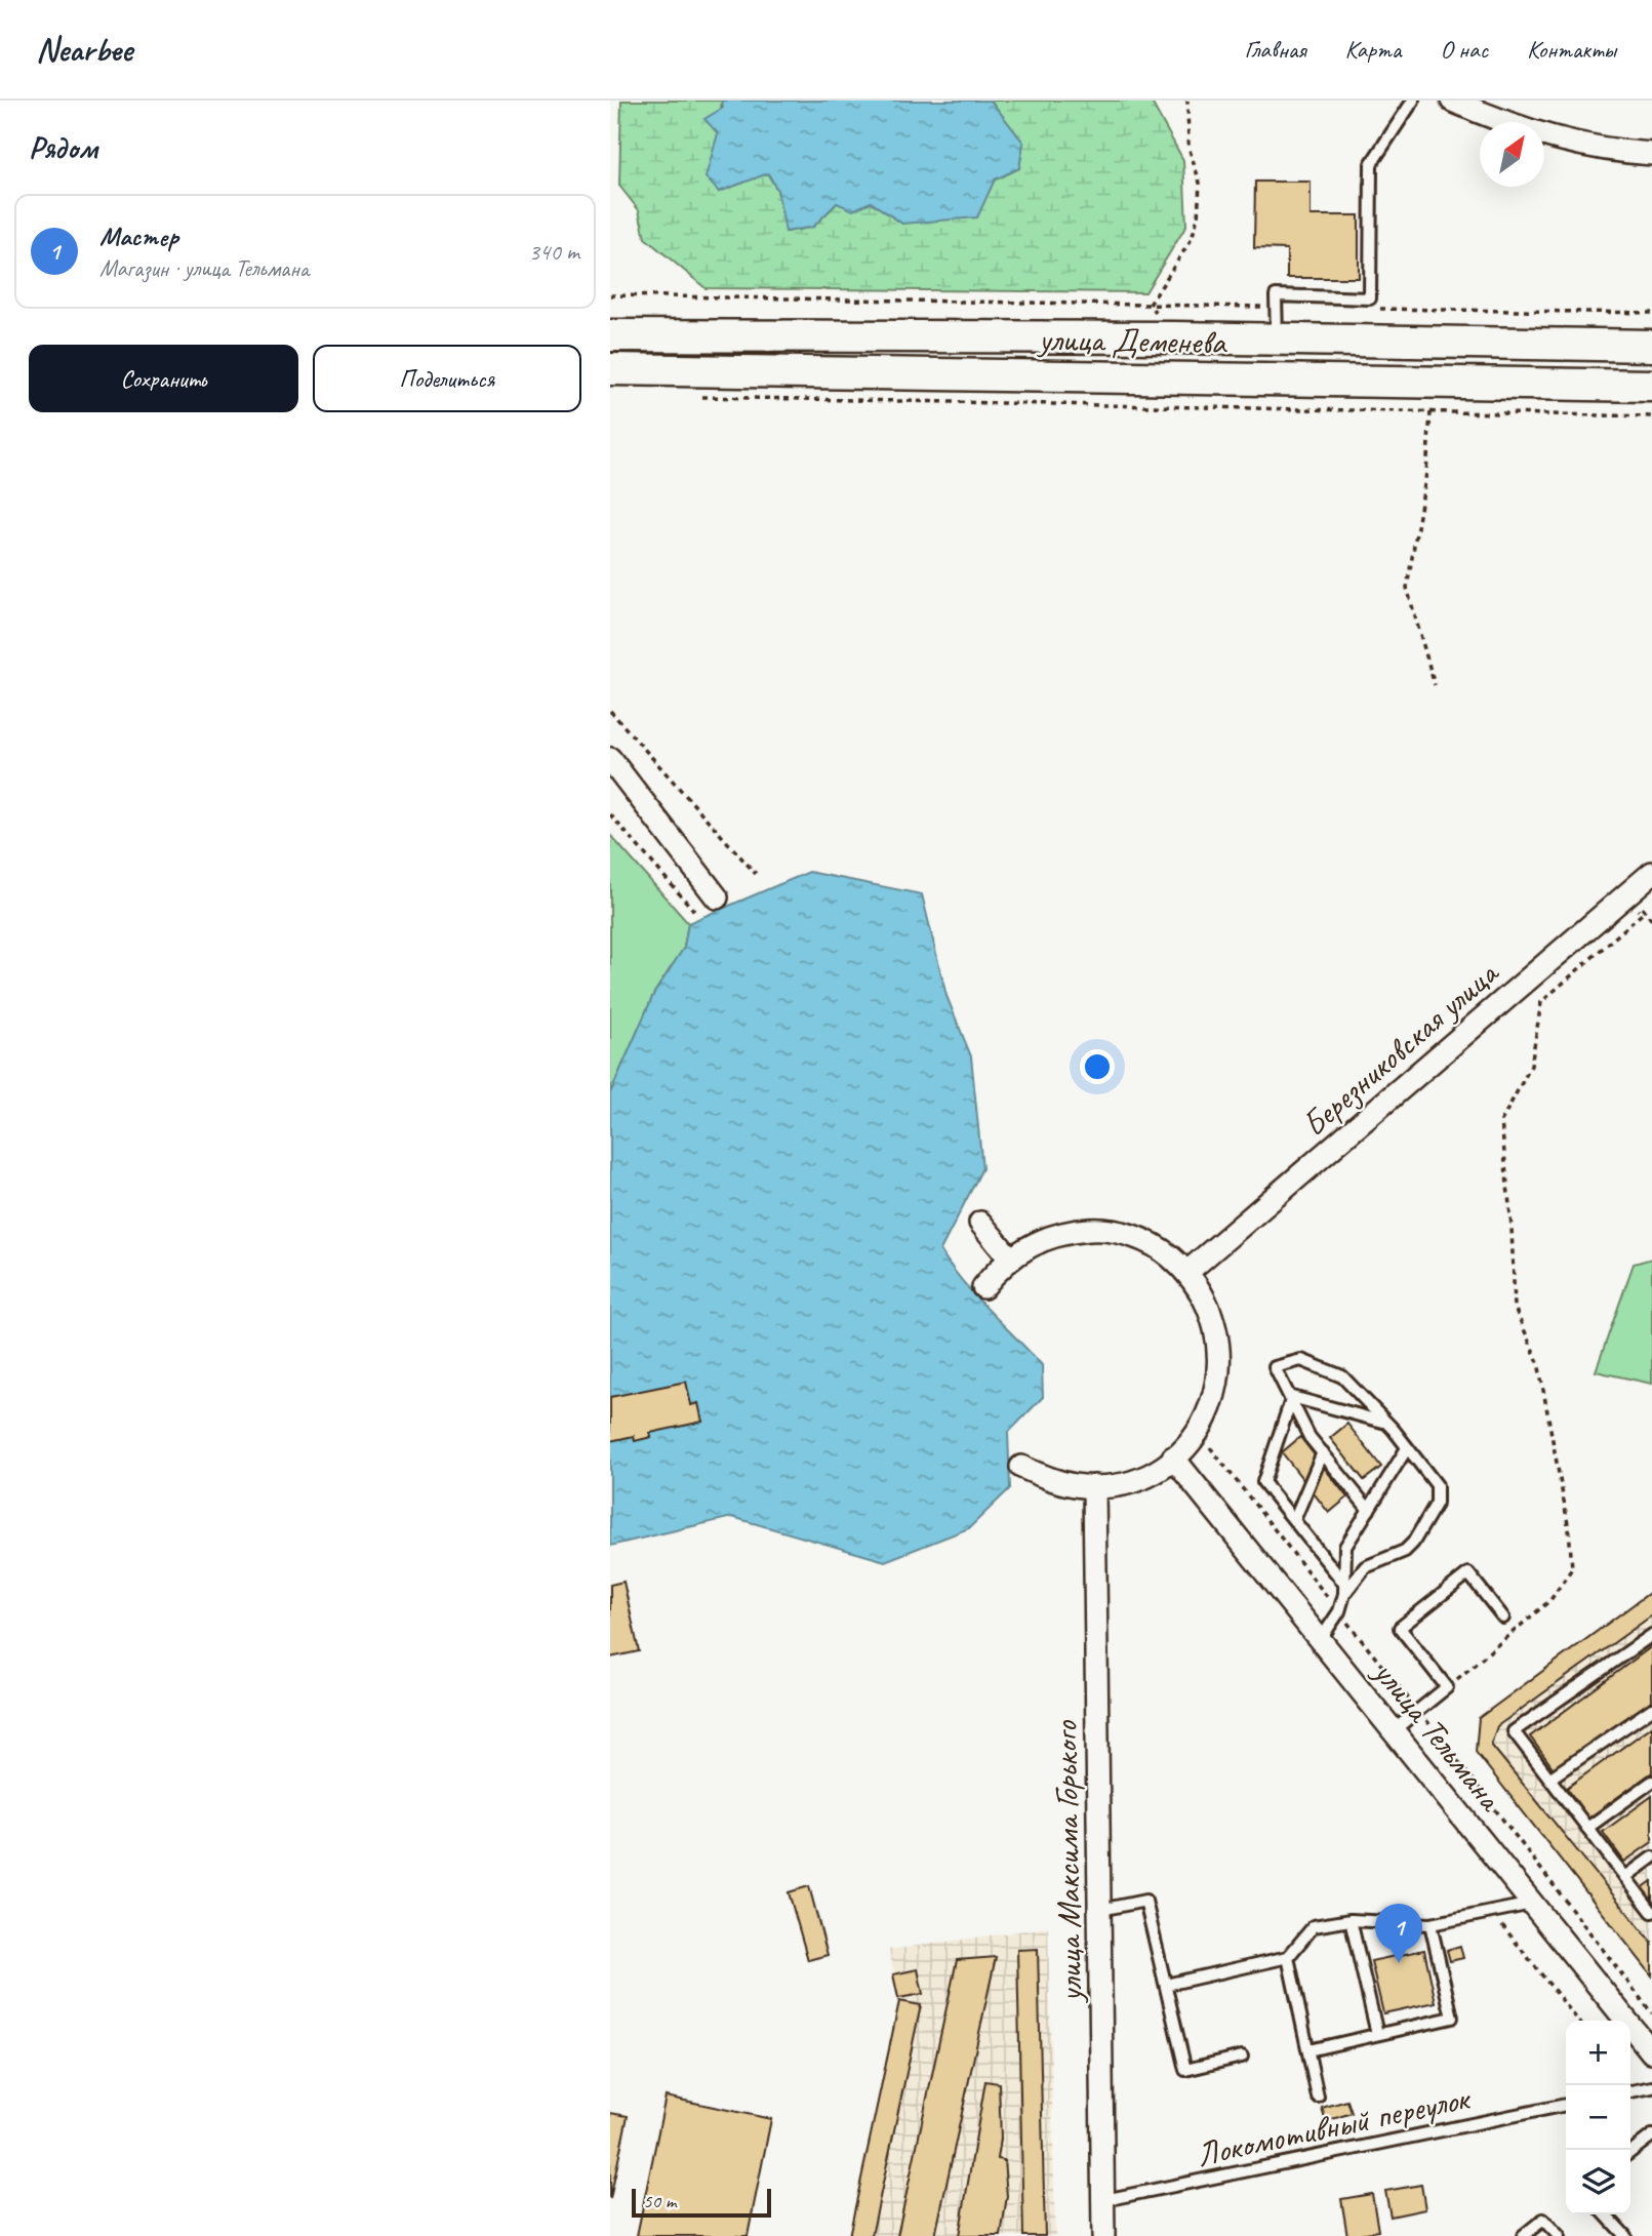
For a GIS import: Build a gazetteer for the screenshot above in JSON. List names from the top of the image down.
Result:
{
  "streets": {
    "main road": ["улица Деменева"],
    "street": ["Березниковская улица", "улица Тельмана", "улица Максима Горького"],
    "lane": ["Локомотивный переулок"]
  },
  "crossings": [
    ["улица Максима Горького", "Локомотивный переулок"]
  ],
  "scale_bar": "50 m",
  "north": "top right",
  "page": {
    "header": "Nearbee",
    "nav": [
      "Главная",
      "Карта",
      "О нас",
      "Контакты"
    ],
    "heading": "Рядом",
    "list": [
      {
        "mark": "1",
        "name": "Мастер",
        "note": "Магазин · улица Тельмана",
        "value": "340 m"
      }
    ],
    "buttons": ["Сохранить", "Поделиться"],
    "pins": "1",
    "map_buttons": ["+", "−"],
    "scale": "50 m"
  }
}
